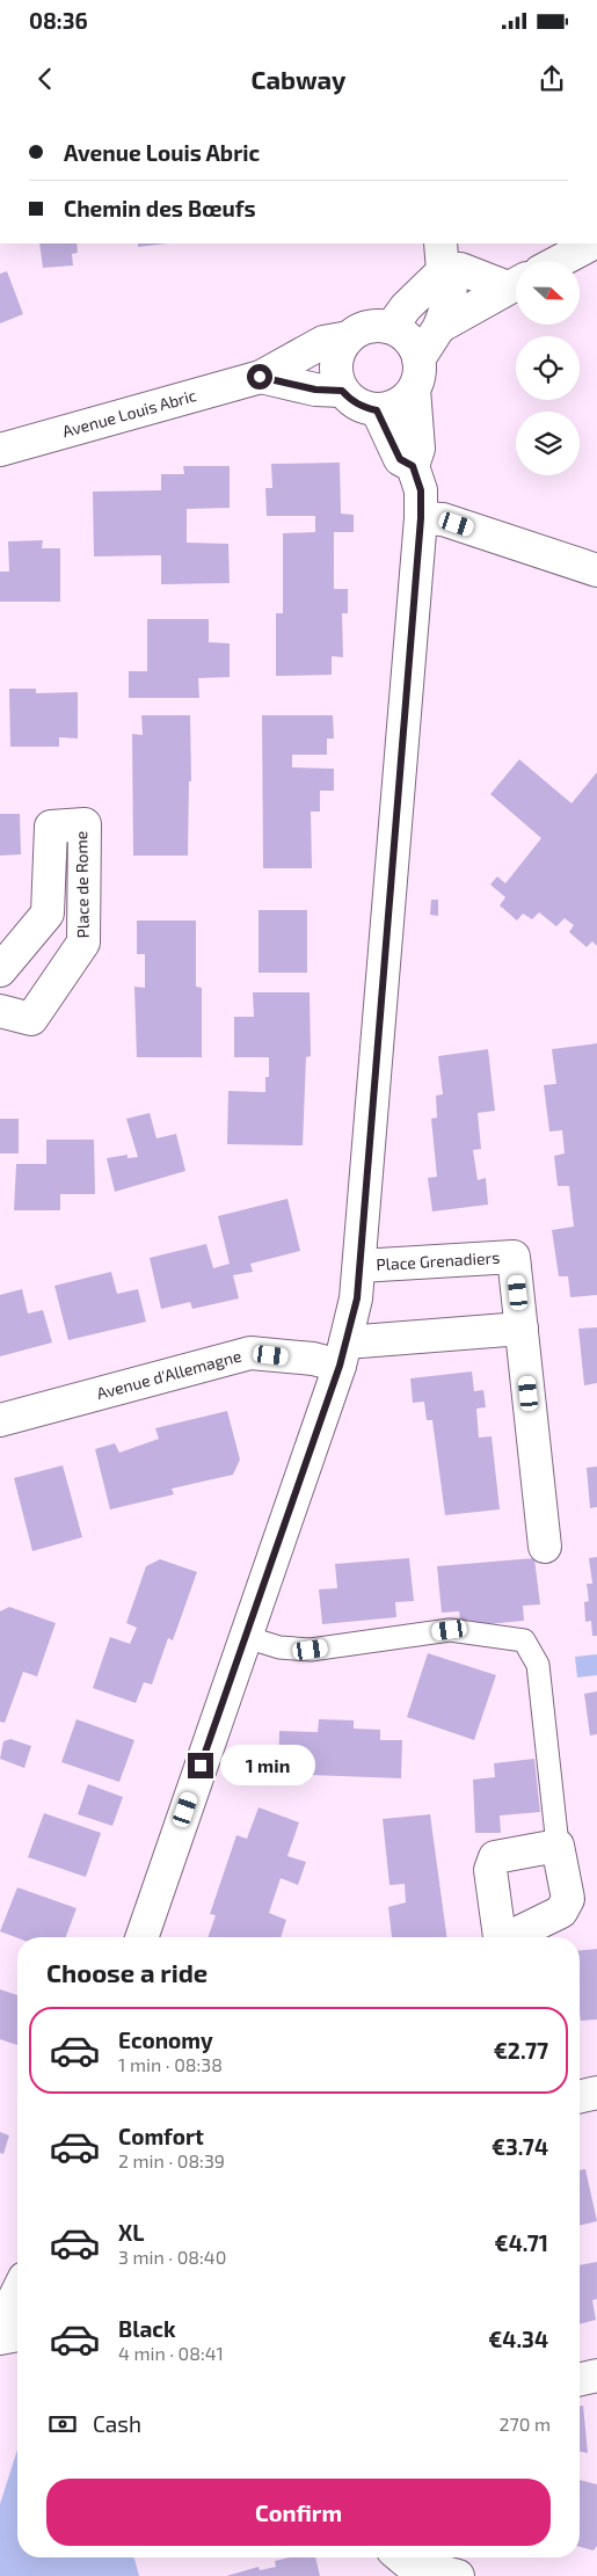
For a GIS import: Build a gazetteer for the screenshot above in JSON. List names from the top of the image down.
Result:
{
  "streets": {
    "street": [
      "Avenue Louis Abric",
      "Place de Rome",
      "Place Grenadiers",
      "Avenue d'Allemagne"
    ]
  },
  "north": "right",
  "page": {
    "status": "08:36",
    "header": "Cabway",
    "banner": ["Avenue Louis Abric", "Chemin des Bœufs"],
    "bubble": "1 min",
    "heading": "Choose a ride",
    "list": [
      {
        "name": "Economy",
        "note": "1 min · 08:38",
        "value": "€2.77"
      },
      {
        "name": "Comfort",
        "note": "2 min · 08:39",
        "value": "€3.74"
      },
      {
        "name": "XL",
        "note": "3 min · 08:40",
        "value": "€4.71"
      },
      {
        "name": "Black",
        "note": "4 min · 08:41",
        "value": "€4.34"
      }
    ],
    "pay": ["Cash", "270 m"],
    "buttons": "Confirm"
  }
}
